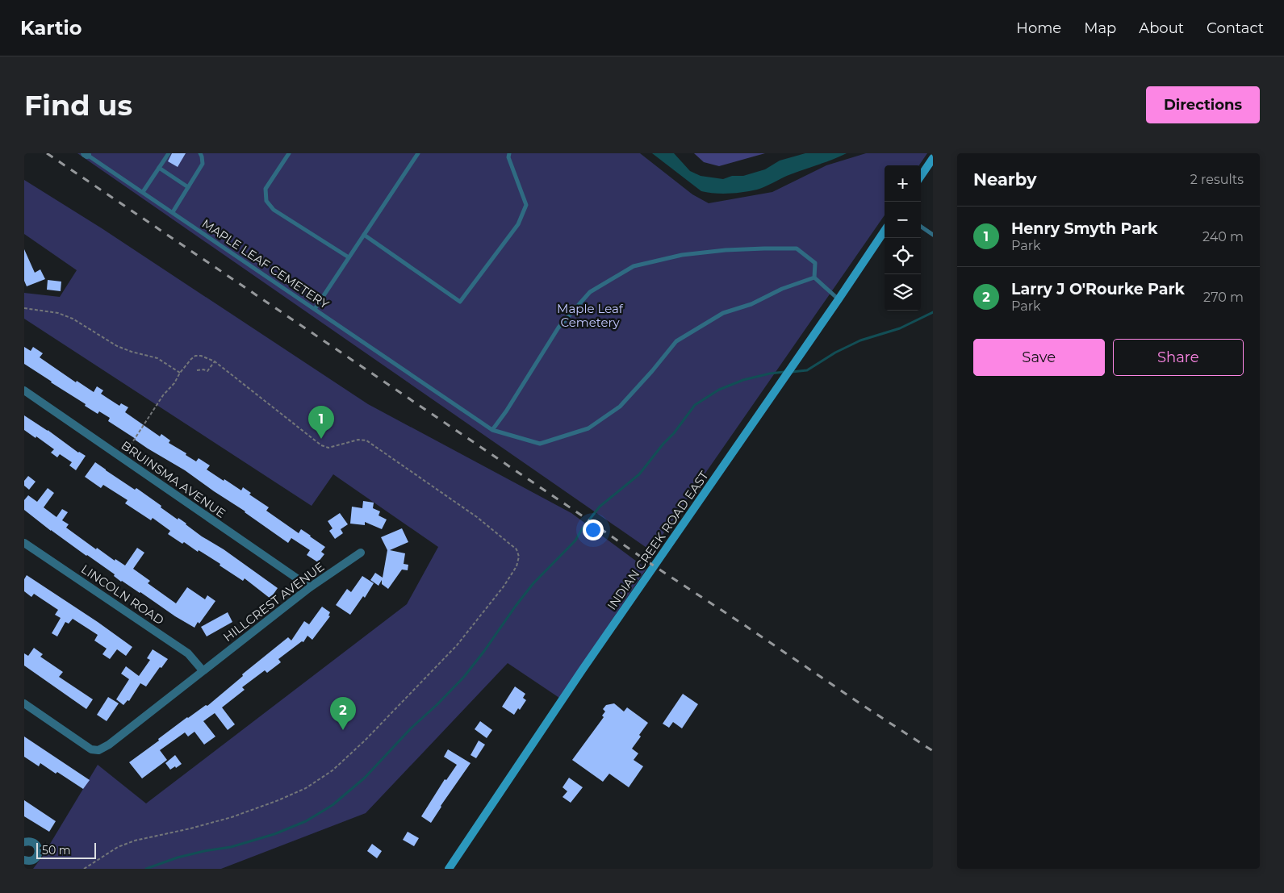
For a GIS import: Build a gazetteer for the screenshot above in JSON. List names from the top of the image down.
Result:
{
  "streets": {
    "main road": ["INDIAN CREEK ROAD EAST"],
    "street": ["BRUINSMA AVENUE", "LINCOLN ROAD", "HILLCREST AVENUE"],
    "lane": ["MAPLE LEAF CEMETERY"]
  },
  "crossings": [
    ["BRUINSMA AVENUE", "HILLCREST AVENUE"],
    ["LINCOLN ROAD", "HILLCREST AVENUE"]
  ],
  "parks": ["Maple Leaf Cemetery"],
  "scale_bar": "50 m",
  "page": {
    "header": "Kartio",
    "nav": [
      "Home",
      "Map",
      "About",
      "Contact"
    ],
    "buttons": [
      "Directions",
      ["Save", "Share"]
    ],
    "title": "Find us",
    "heading": ["Nearby", "2 results"],
    "map_buttons": ["+", "−"],
    "list": [
      {
        "mark": "1",
        "name": "Henry Smyth Park",
        "note": "Park",
        "value": "240 m"
      },
      {
        "mark": "2",
        "name": "Larry J O'Rourke Park",
        "note": "Park",
        "value": "270 m"
      }
    ],
    "pins": ["1", "2"],
    "scale": "50 m"
  }
}
